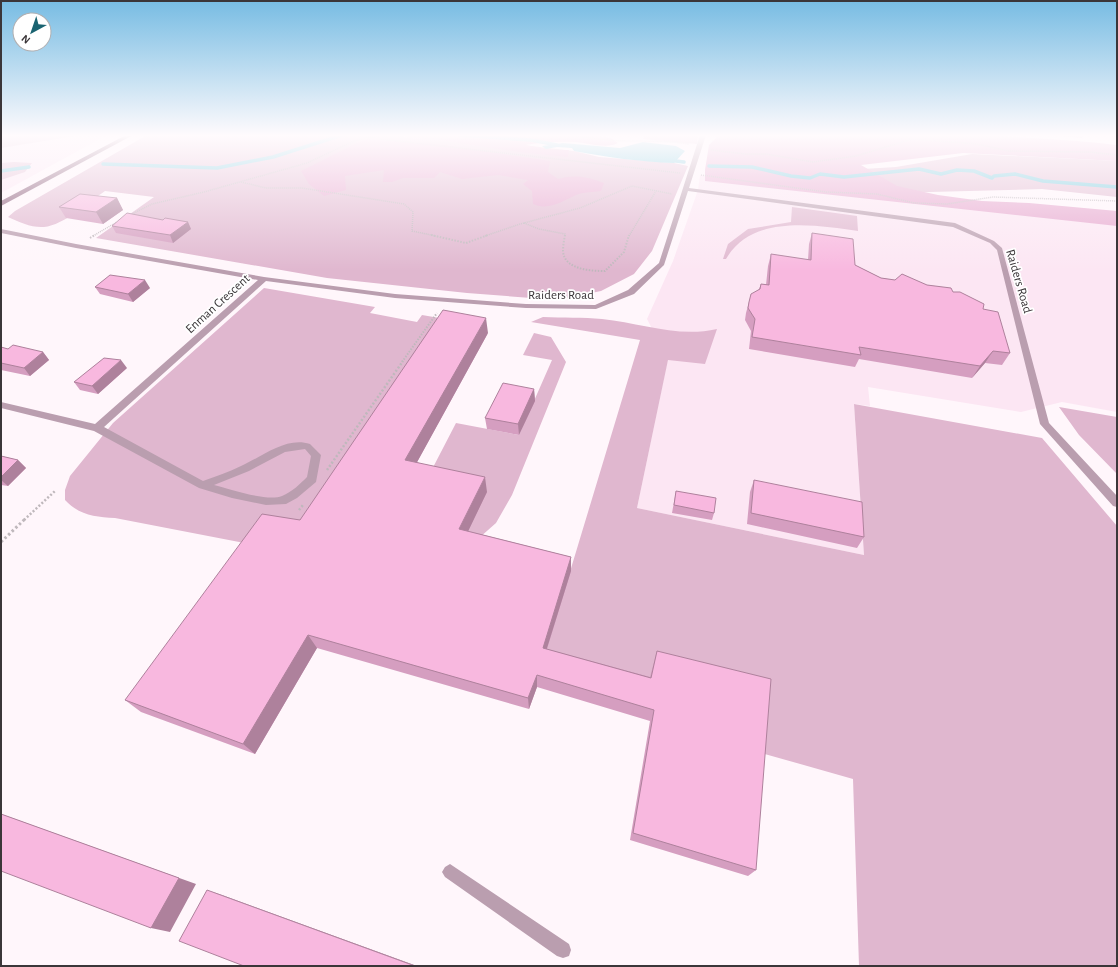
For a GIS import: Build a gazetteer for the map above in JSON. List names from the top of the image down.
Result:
{
  "streets": {
    "street": ["Raiders Road", "Enman Crescent"]
  },
  "crossings": [
    ["Raiders Road", "Enman Crescent"]
  ],
  "north": "bottom left"
}
